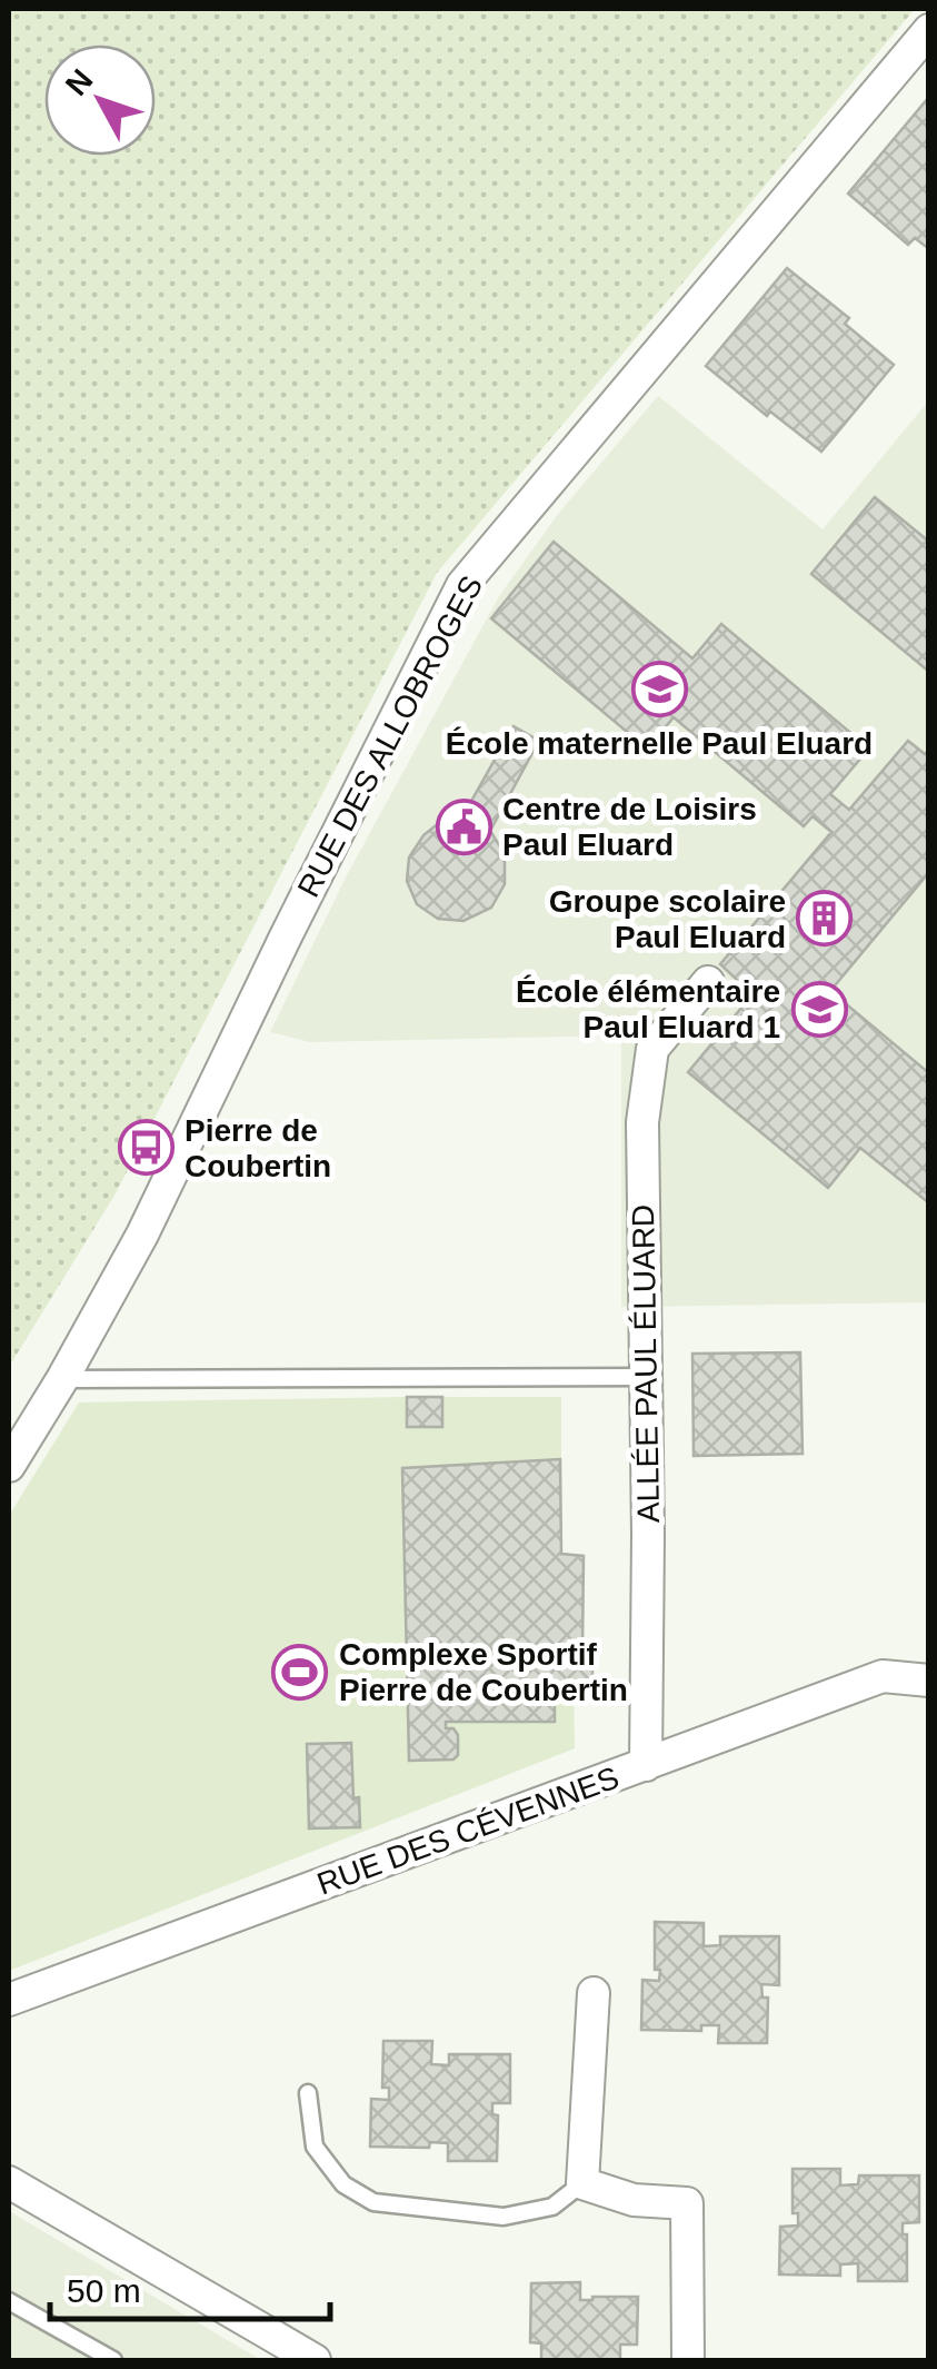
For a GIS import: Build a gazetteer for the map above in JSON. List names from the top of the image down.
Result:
{
  "streets": {
    "street": ["RUE DES ALLOBROGES", "ALLÉE PAUL ÉLUARD", "RUE DES CÉVENNES"]
  },
  "crossings": [
    ["ALLÉE PAUL ÉLUARD", "RUE DES CÉVENNES"]
  ],
  "places": {
    "school or university": ["École maternelle Paul Eluard", "École élémentaire Paul Eluard 1"],
    "public building": ["Centre de Loisirs Paul Eluard"],
    "building": ["Groupe scolaire Paul Eluard"],
    "bus stop": ["Pierre de Coubertin"],
    "sports": ["Complexe Sportif Pierre de Coubertin"]
  },
  "scale_bar": "50 m",
  "north": "top left"
}
